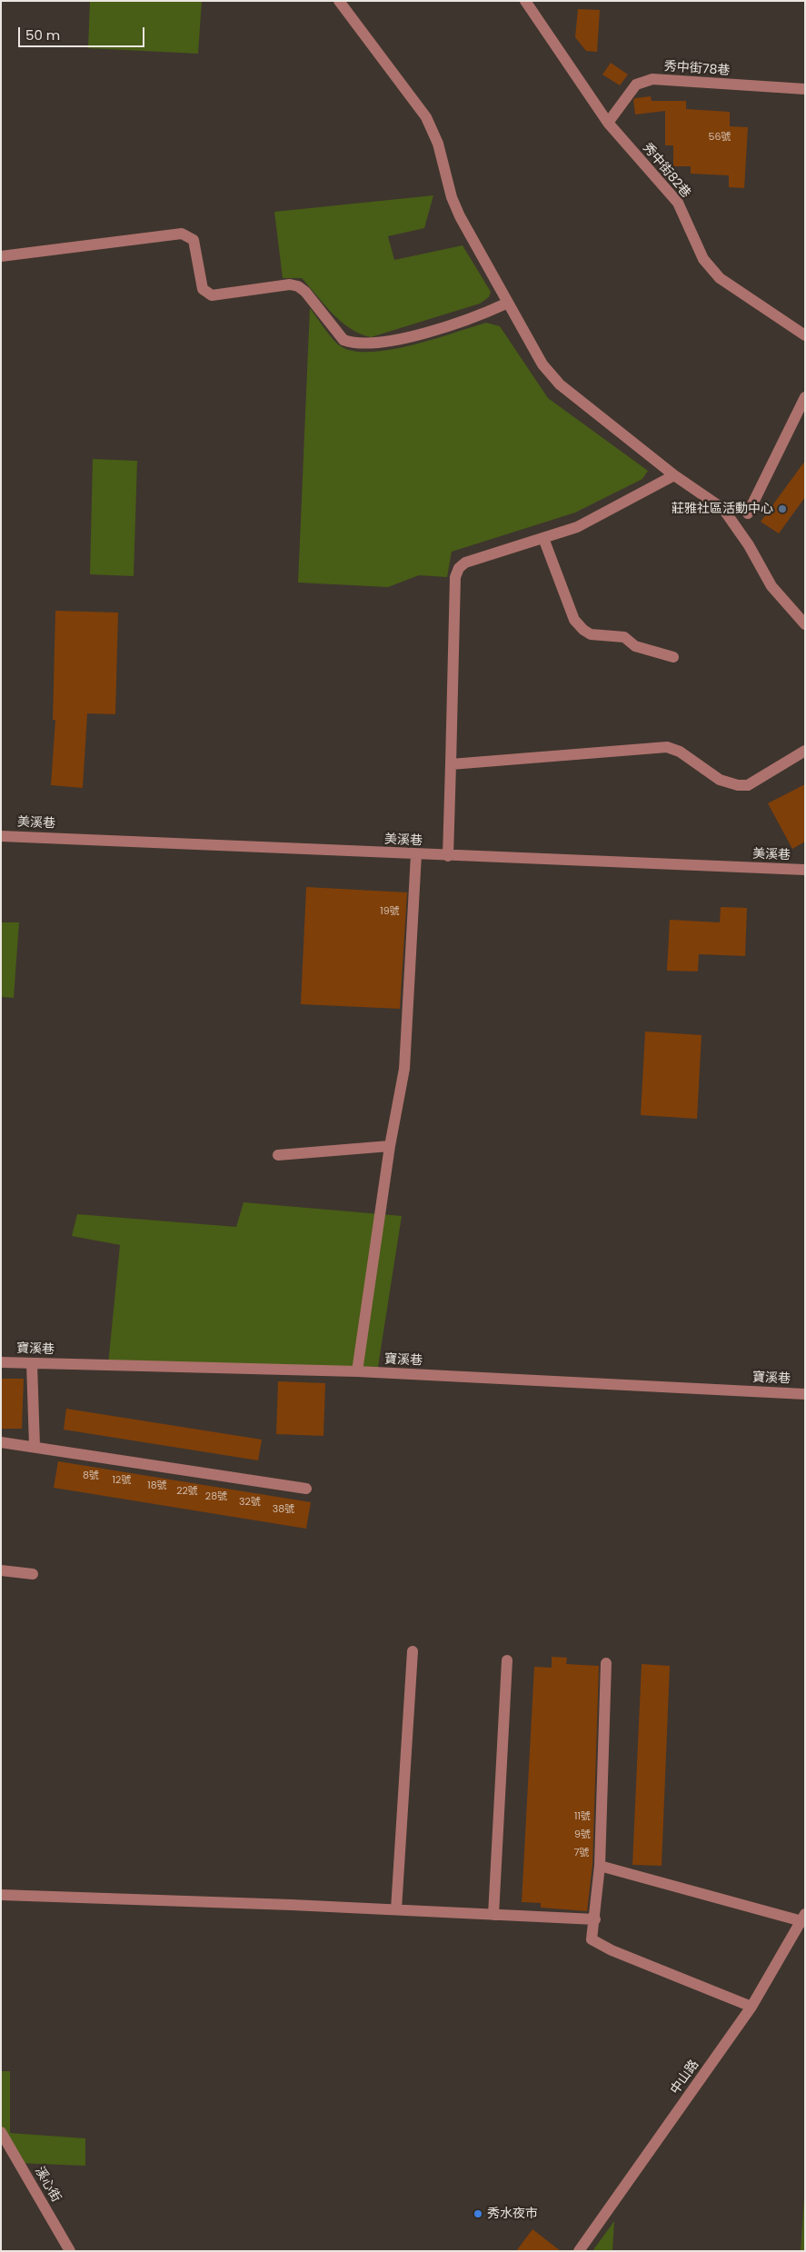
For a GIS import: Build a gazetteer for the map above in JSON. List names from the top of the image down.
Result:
{
  "streets": {
    "street": [
      "秀中街78巷",
      "秀中街82巷",
      "美溪巷",
      "寶溪巷",
      "中山路",
      "溪心街"
    ]
  },
  "crossings": [
    ["秀中街78巷", "秀中街82巷"]
  ],
  "places": ["莊雅社區活動中心", "秀水夜市"],
  "house_numbers": [
    "56號",
    "19號",
    "8號",
    "12號",
    "18號",
    "22號",
    "28號",
    "32號",
    "38號",
    "11號",
    "9號",
    "7號"
  ],
  "scale_bar": "50 m"
}
